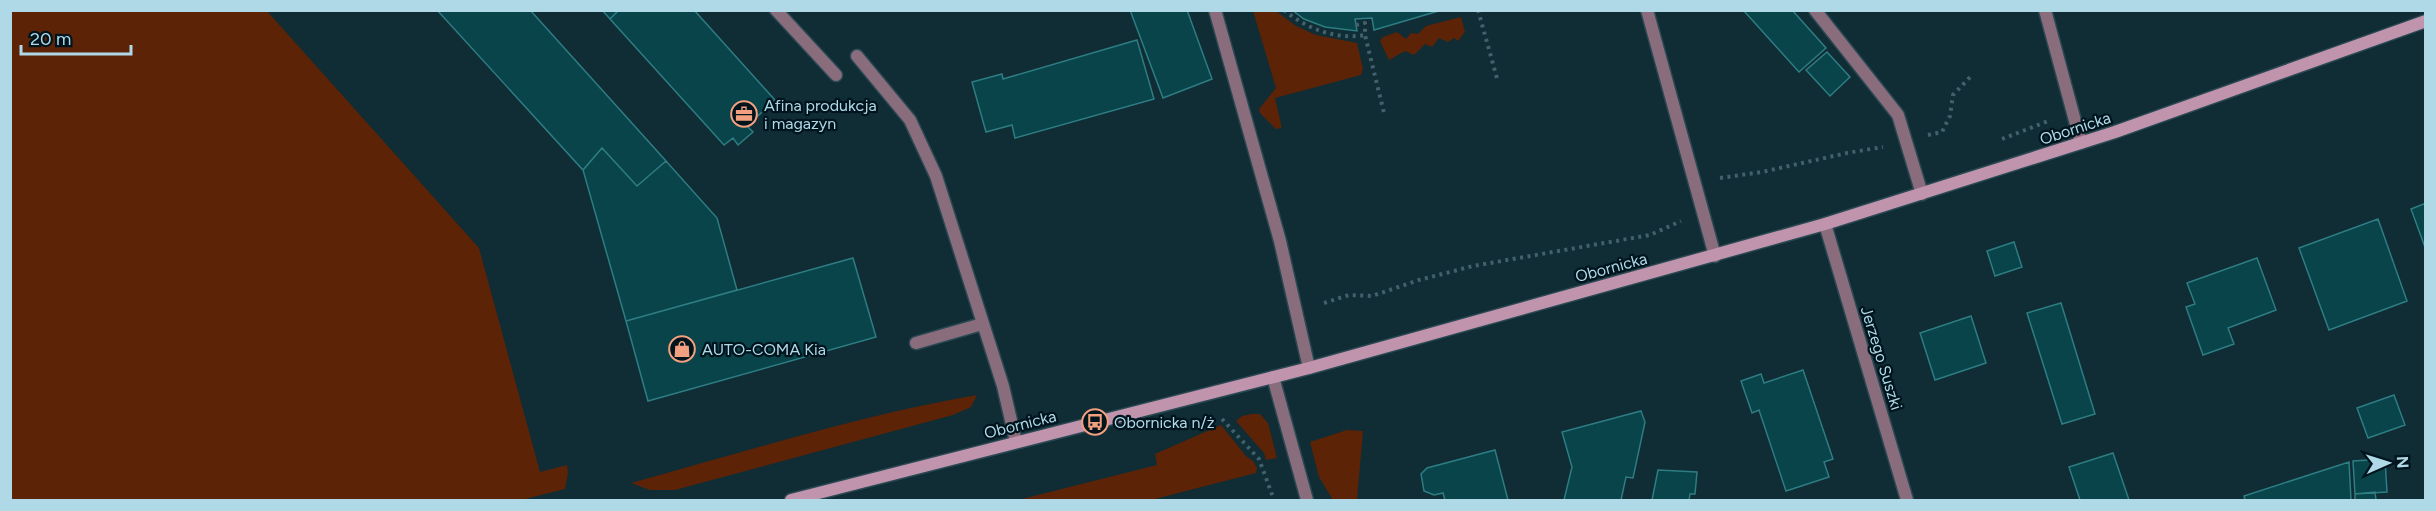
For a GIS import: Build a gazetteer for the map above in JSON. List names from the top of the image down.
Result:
{
  "streets": {
    "main road": ["Obornicka"],
    "street": ["Jerzego Suszki"]
  },
  "crossings": [
    ["Obornicka", "Jerzego Suszki"]
  ],
  "places": {
    "office": ["Afina produkcja i magazyn"],
    "shop": ["AUTO-COMA Kia"],
    "bus stop": ["Obornicka n/ż"]
  },
  "scale_bar": "20 m",
  "north": "right"
}
